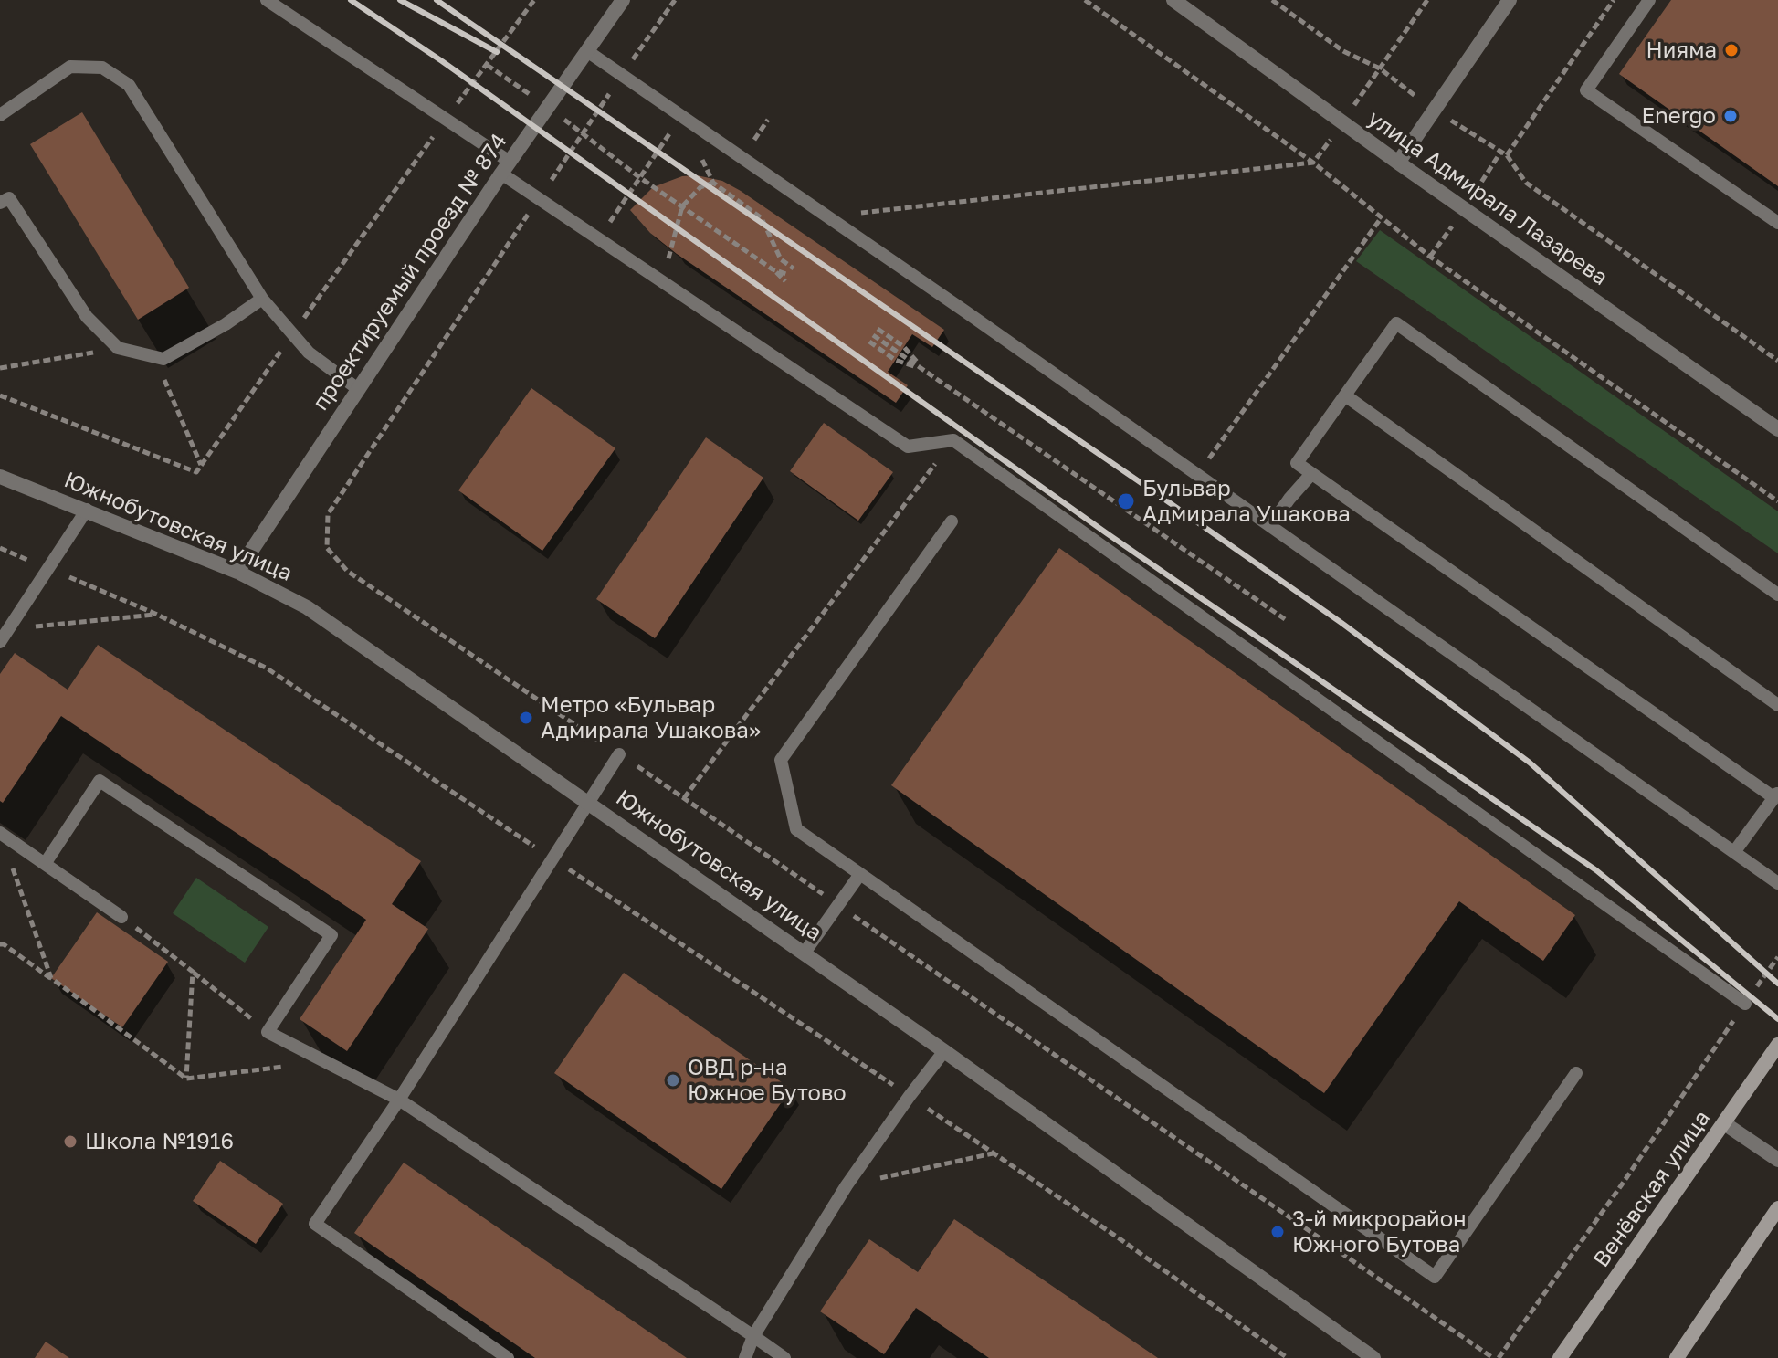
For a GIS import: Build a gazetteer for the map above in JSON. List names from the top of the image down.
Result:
{
  "streets": {
    "main road": ["Венёвская улица"],
    "street": ["улица Адмирала Лазарева", "проектируемый проезд № 874", "Южнобутовская улица"]
  },
  "crossings": [
    ["проектируемый проезд № 874", "Южнобутовская улица"]
  ],
  "places": [
    "Нияма",
    "Energo",
    "Бульвар Адмирала Ушакова",
    "Метро «Бульвар Адмирала Ушакова»",
    "ОВД р-на Южное Бутово",
    "Школа №1916",
    "3-й микрорайон Южного Бутова"
  ]
}
